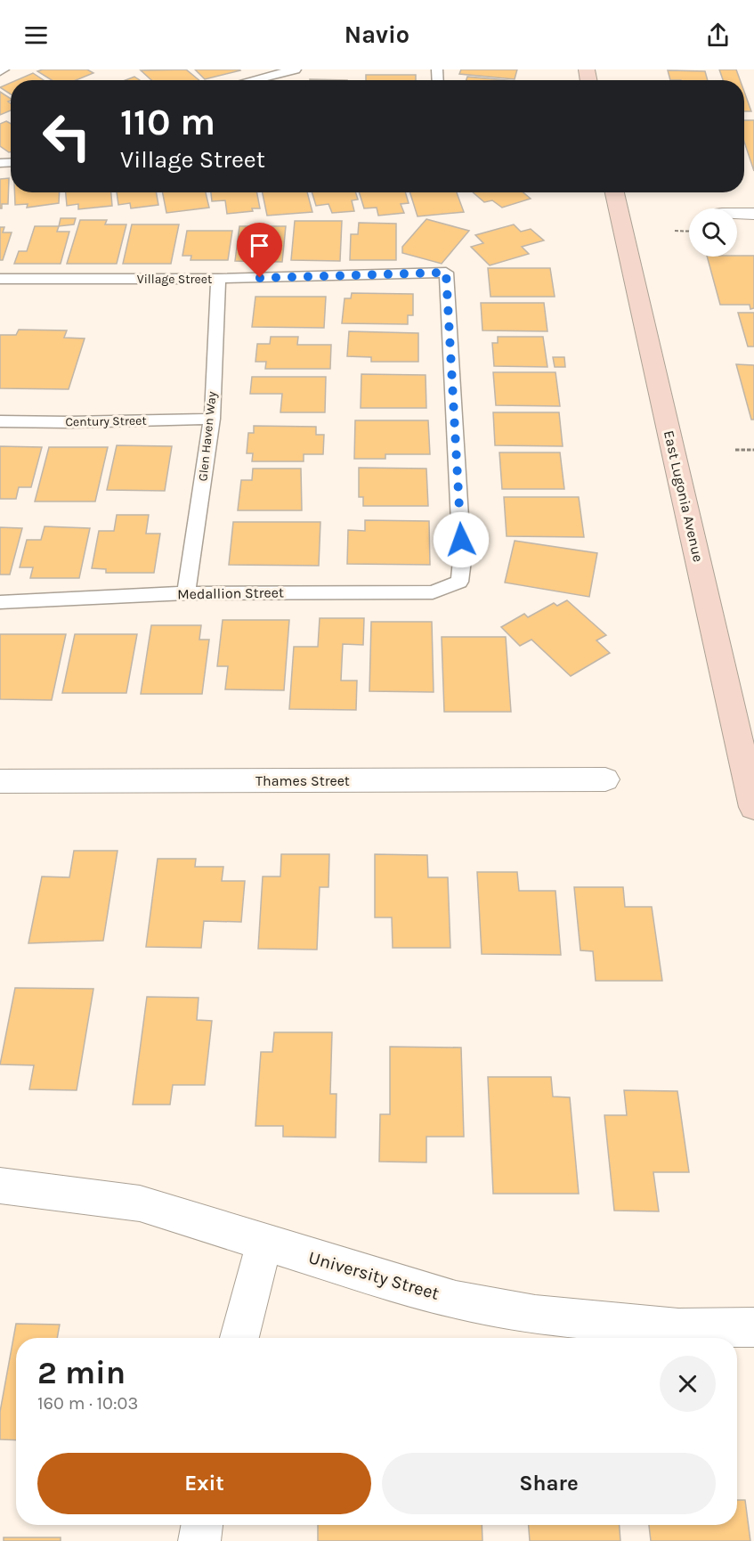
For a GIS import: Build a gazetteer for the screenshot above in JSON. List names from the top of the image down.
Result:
{
  "streets": {
    "main road": ["East Lugonia Avenue"],
    "street": ["Thames Street", "University Street"],
    "lane": [
      "Village Street",
      "Century Street",
      "Glen Haven Way",
      "Medallion Street"
    ]
  },
  "crossings": [
    ["Village Street", "Glen Haven Way"],
    ["Village Street", "Medallion Street"],
    ["Century Street", "Glen Haven Way"],
    ["Glen Haven Way", "Medallion Street"]
  ],
  "page": {
    "header": "Navio",
    "turn": ["110 m", "Village Street"],
    "heading": ["2 min", "160 m · 10:03"],
    "buttons": ["Exit", "Share"]
  }
}
